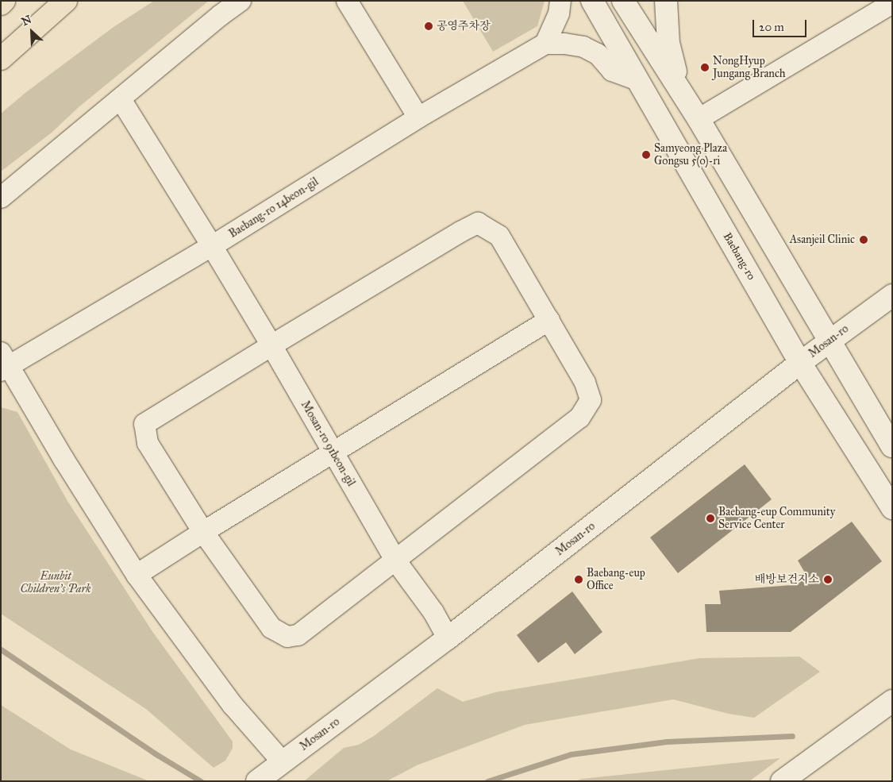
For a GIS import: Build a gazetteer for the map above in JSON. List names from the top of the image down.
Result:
{
  "streets": {
    "street": [
      "Baebang-ro 14beon-gil",
      "Baebang-ro",
      "Mosan-ro",
      "Mosan-ro 91beon-gil"
    ]
  },
  "crossings": [
    ["Baebang-ro 14beon-gil", "Mosan-ro 91beon-gil"],
    ["Baebang-ro", "Mosan-ro"],
    ["Mosan-ro", "Mosan-ro 91beon-gil"]
  ],
  "parks": ["Eunbit Children's Park"],
  "places": [
    "공영주차장",
    "NongHyup Jungang Branch",
    "Samyeong Plaza Gongsu 5(o)-ri",
    "Asanjeil Clinic",
    "Baebang-eup Community Service Center",
    "Baebang-eup Office",
    "배방보건지소"
  ],
  "scale_bar": "20 m",
  "north": "top left"
}
